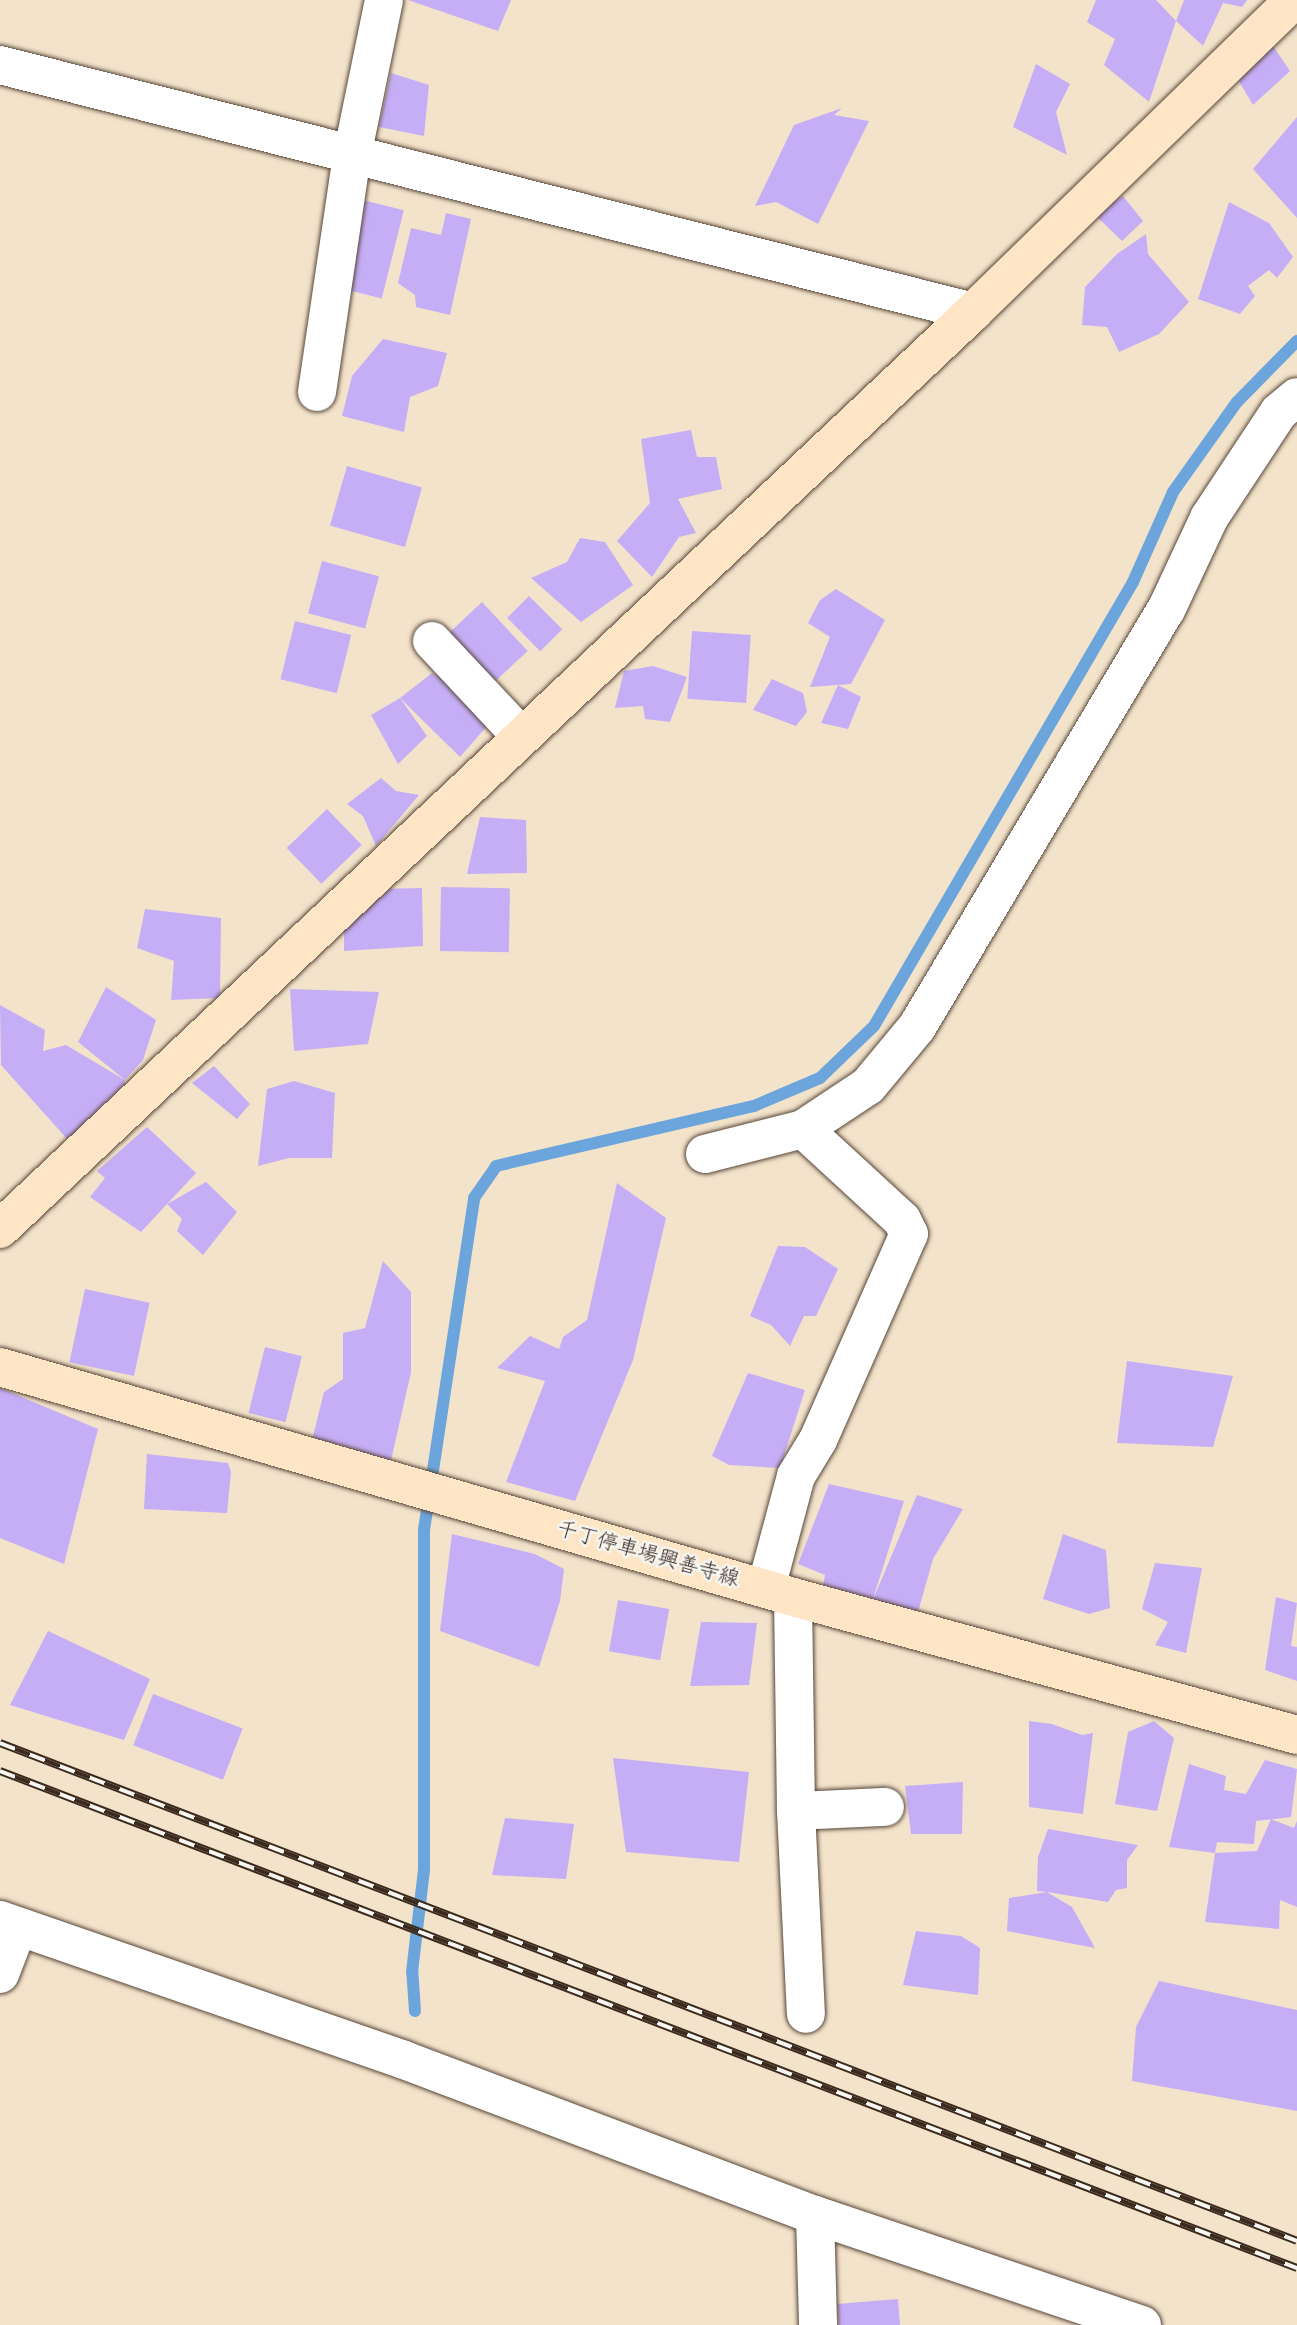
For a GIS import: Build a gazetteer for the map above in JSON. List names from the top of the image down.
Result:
{
  "streets": {
    "street": ["千丁停車場興善寺線"]
  }
}
